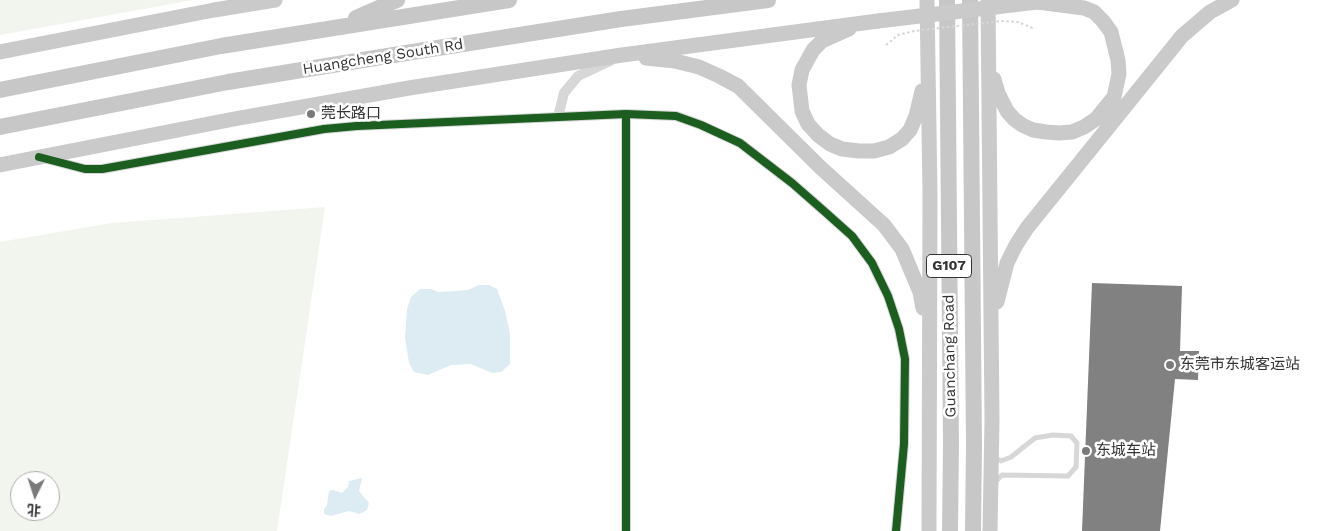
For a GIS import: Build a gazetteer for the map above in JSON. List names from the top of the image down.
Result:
{
  "streets": {
    "highway": ["Huangcheng South Rd", "G107", "Guanchang Road"]
  },
  "places": ["莞长路口", "东莞市东城客运站", "东城车站"],
  "north": "bottom"
}
